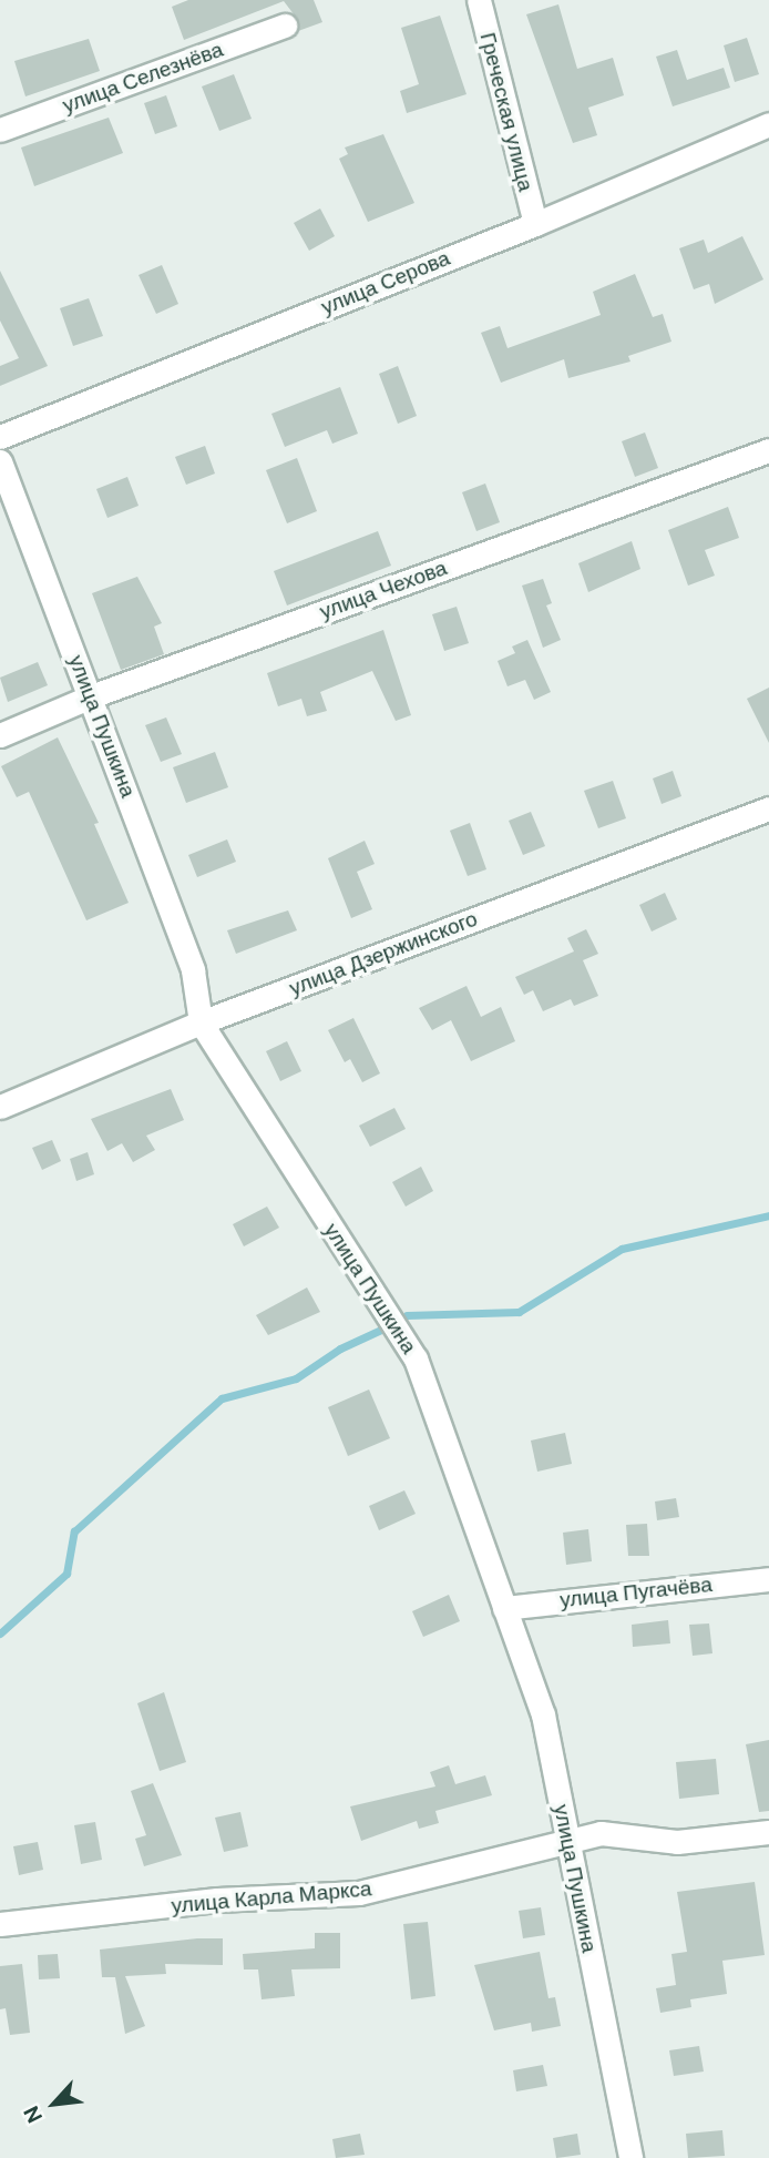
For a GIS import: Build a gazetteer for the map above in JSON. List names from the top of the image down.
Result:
{
  "streets": {
    "street": [
      "улица Селезнёва",
      "Греческая улица",
      "улица Серова",
      "улица Чехова",
      "улица Пушкина",
      "улица Дзержинского",
      "улица Пугачёва",
      "улица Карла Маркса"
    ]
  },
  "crossings": [
    ["Греческая улица", "улица Серова"],
    ["улица Чехова", "улица Пушкина"],
    ["улица Пушкина", "улица Дзержинского"],
    ["улица Пушкина", "улица Пугачёва"],
    ["улица Пушкина", "улица Карла Маркса"]
  ],
  "north": "bottom left"
}
